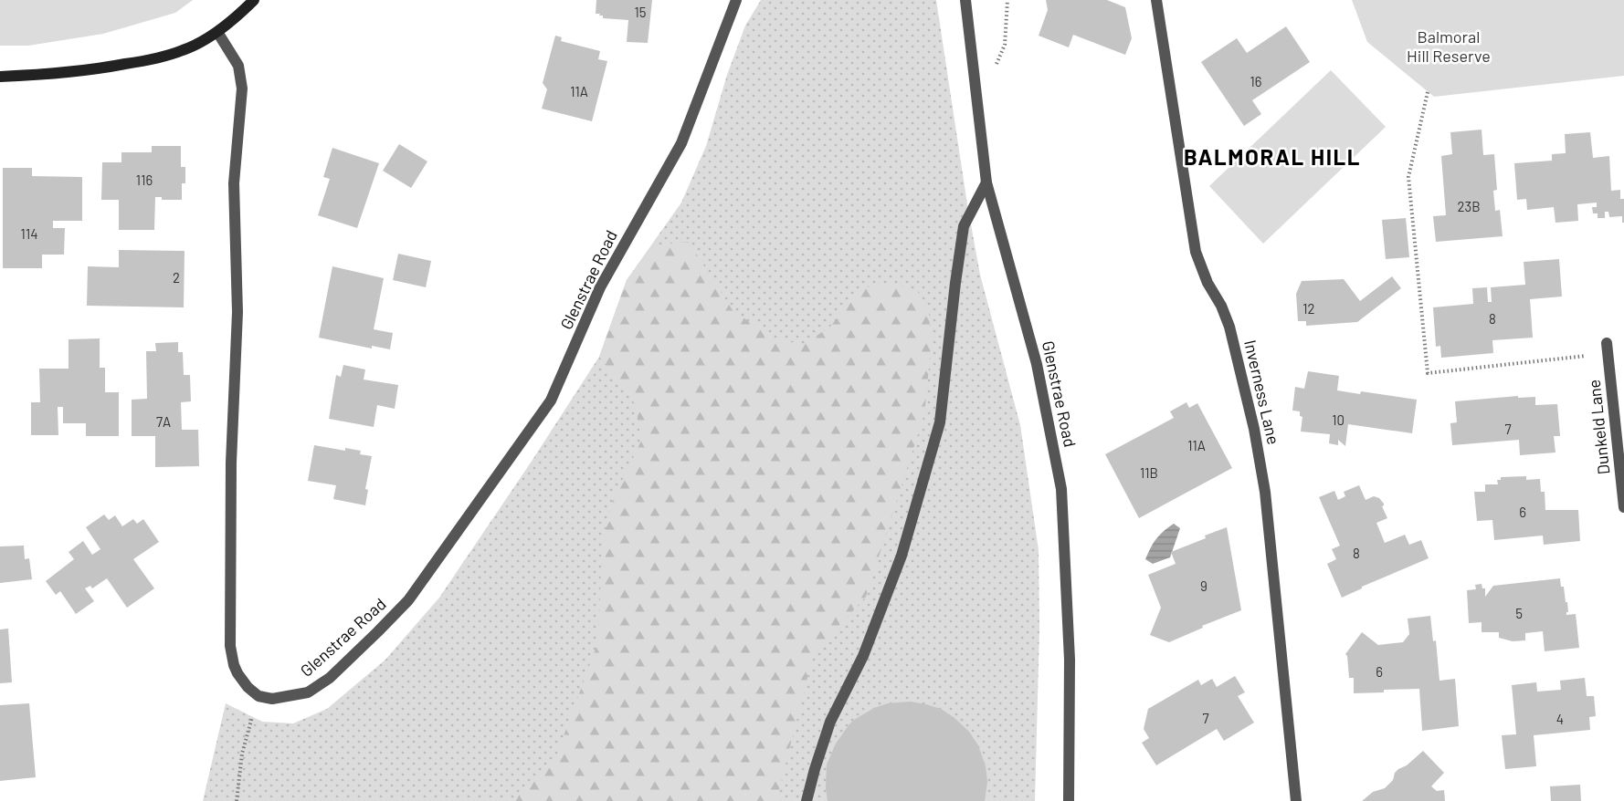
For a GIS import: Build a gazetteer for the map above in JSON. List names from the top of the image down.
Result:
{
  "streets": {
    "street": ["Glenstrae Road", "Inverness Lane", "Dunkeld Lane"]
  },
  "districts": ["BALMORAL HILL"],
  "parks": ["Balmoral Hill Reserve"],
  "house_numbers": [
    "15",
    "16",
    "11A",
    "116",
    "23B",
    "114",
    "2",
    "12",
    "8",
    "10",
    "7A",
    "7",
    "11A",
    "11B",
    "6",
    "8",
    "9",
    "5",
    "6",
    "7",
    "4"
  ]
}
